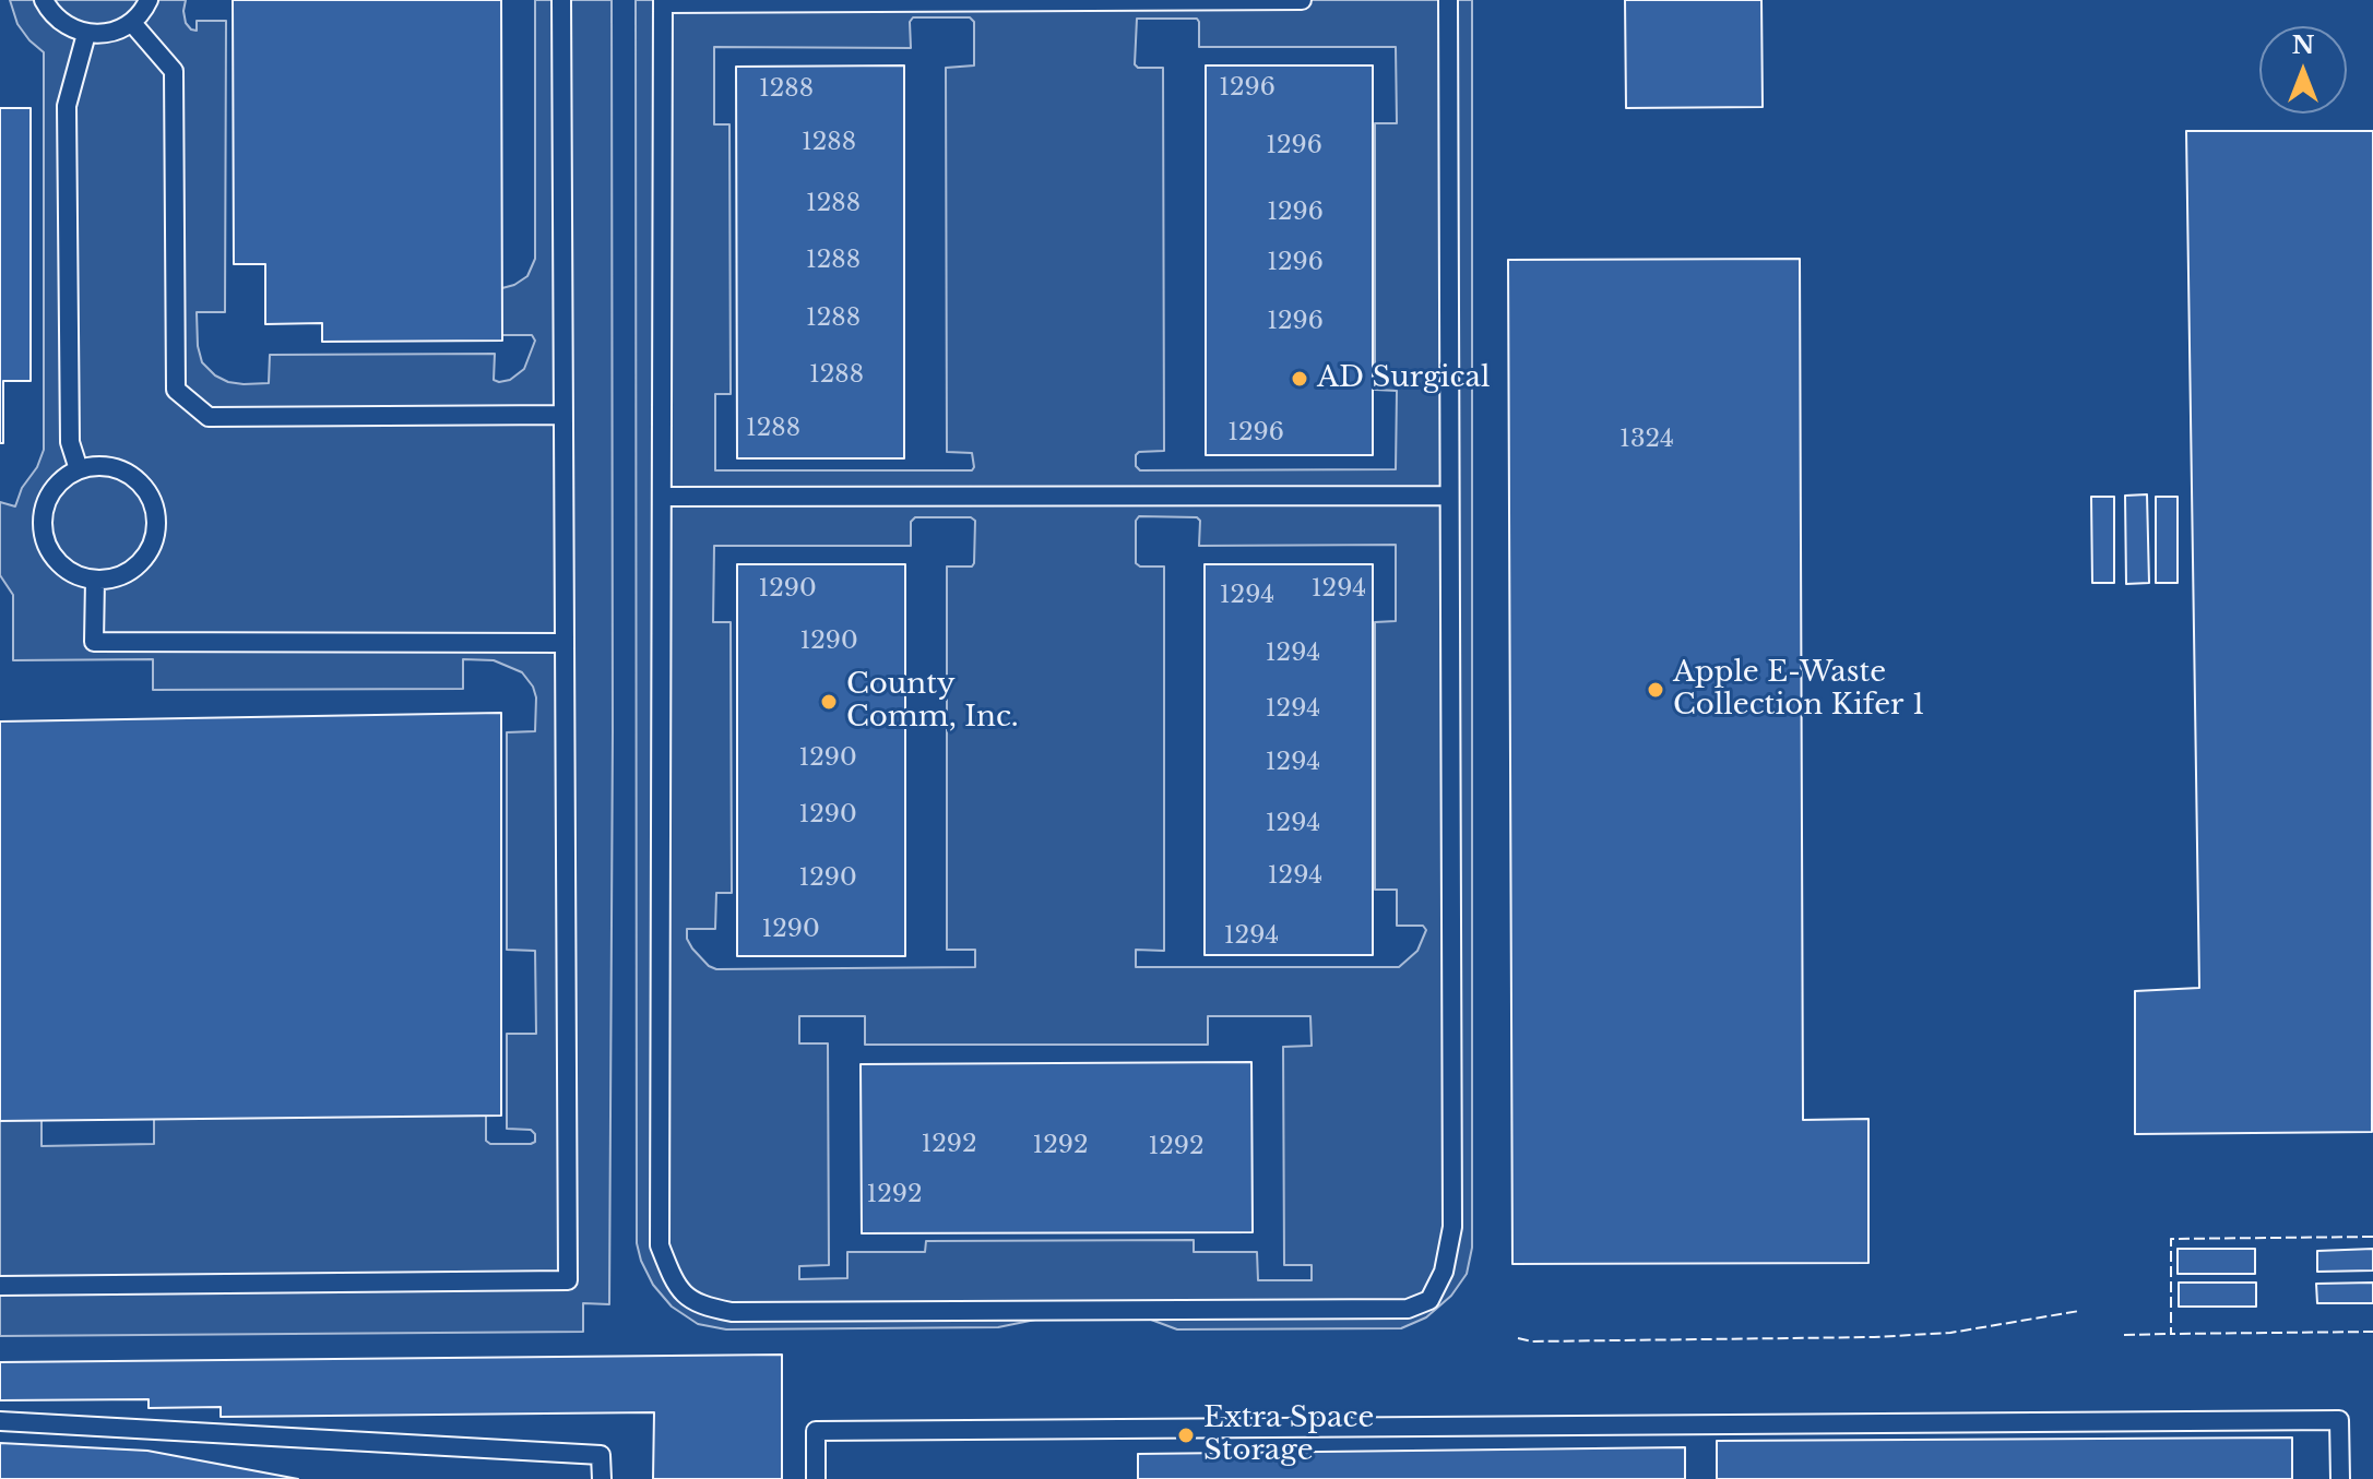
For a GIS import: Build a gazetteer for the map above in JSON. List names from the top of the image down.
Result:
{
  "places": [
    "AD Surgical",
    "Apple E-Waste Collection Kifer 1",
    "County Comm, Inc.",
    "Extra Space Storage"
  ],
  "house_numbers": [
    "1296",
    "1288",
    "1288",
    "1296",
    "1288",
    "1296",
    "1288",
    "1296",
    "1288",
    "1296",
    "1288",
    "1288",
    "1296",
    "1324",
    "1290",
    "1294",
    "1294",
    "1290",
    "1294",
    "1294",
    "1290",
    "1294",
    "1290",
    "1294",
    "1294",
    "1290",
    "1290",
    "1294",
    "1292",
    "1292",
    "1292",
    "1292"
  ],
  "north": "top"
}
